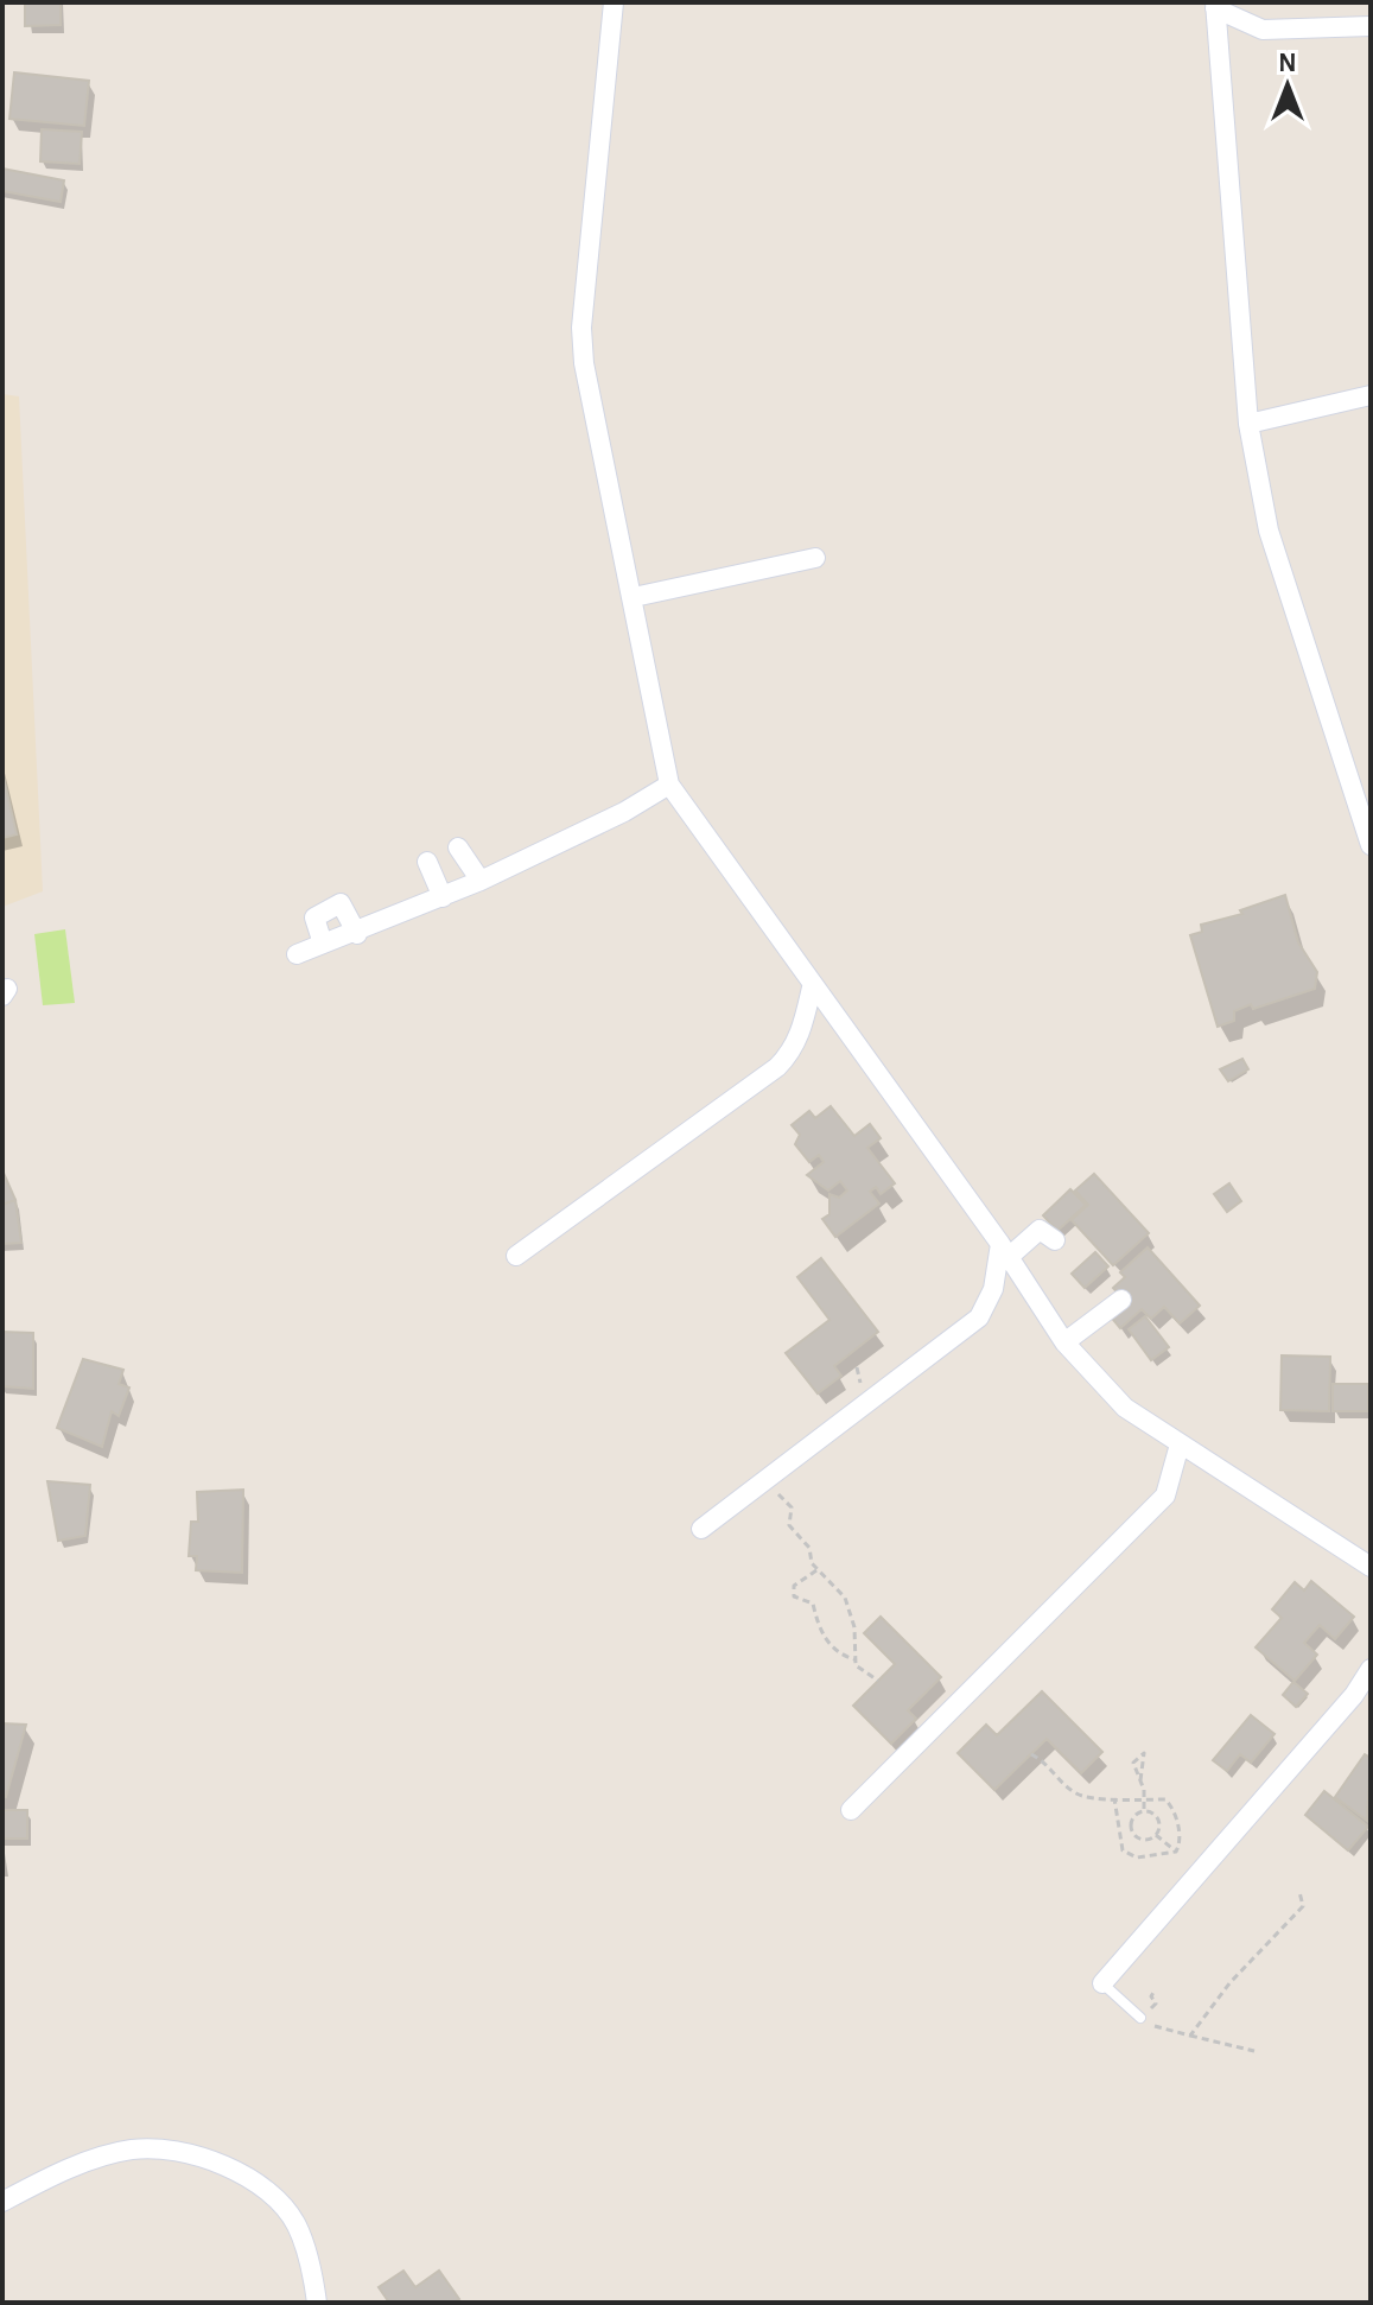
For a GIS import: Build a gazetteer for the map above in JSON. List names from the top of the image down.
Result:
{
  "north": "top"
}
